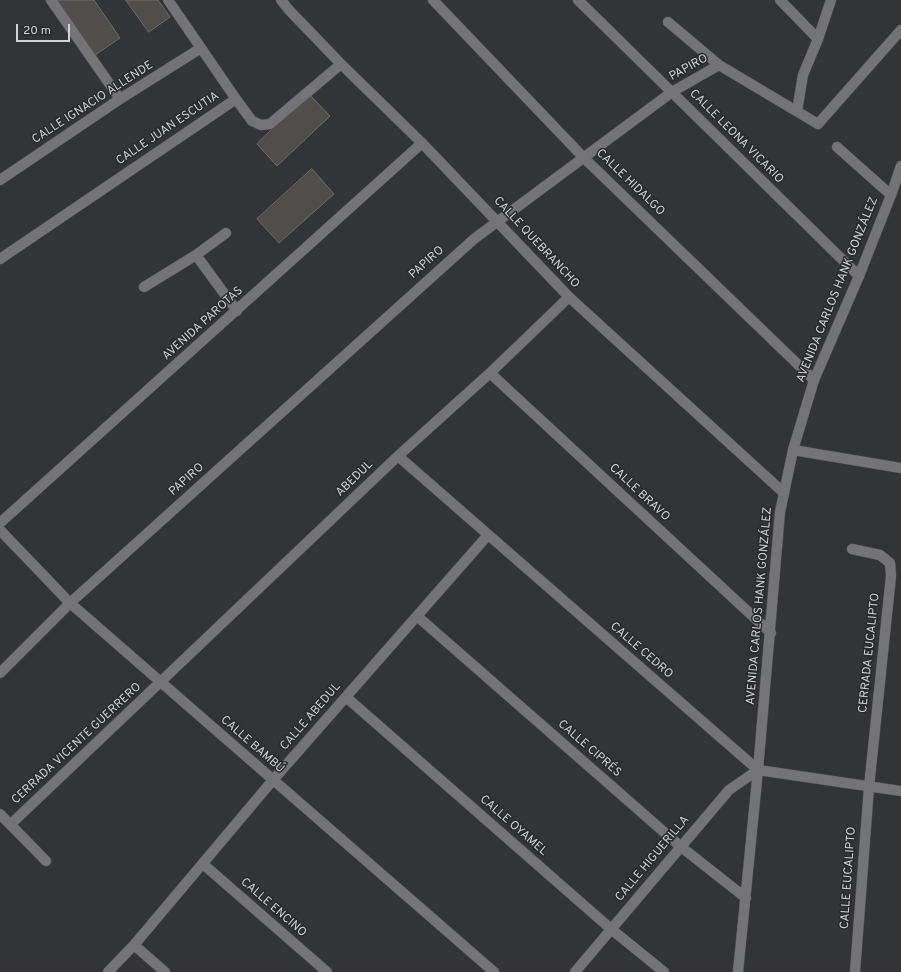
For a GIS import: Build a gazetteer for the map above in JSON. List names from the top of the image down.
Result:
{
  "streets": {
    "street": [
      "PAPIRO",
      "CALLE IGNACIO ALLENDE",
      "CALLE JUAN ESCUTIA",
      "CALLE LEONA VICARIO",
      "CALLE HIDALGO",
      "CALLE QUEBRANCHO",
      "AVENIDA CARLOS HANK GONZÁLEZ",
      "AVENIDA PAROTAS",
      "ABEDUL",
      "CALLE BRAVO",
      "CALLE CEDRO",
      "CERRADA EUCALIPTO",
      "CALLE ABEDUL",
      "CERRADA VICENTE GUERRERO",
      "CALLE BAMBÚ",
      "CALLE CIPRÉS",
      "CALLE OYAMEL",
      "CALLE HIGUERILLA",
      "CALLE EUCALIPTO",
      "CALLE ENCINO"
    ]
  },
  "crossings": [
    ["PAPIRO", "CALLE LEONA VICARIO"],
    ["PAPIRO", "CALLE HIDALGO"],
    ["PAPIRO", "CALLE QUEBRANCHO"],
    ["PAPIRO", "CALLE BAMBÚ"],
    ["CALLE JUAN ESCUTIA", "CALLE QUEBRANCHO"],
    ["CALLE LEONA VICARIO", "AVENIDA CARLOS HANK GONZÁLEZ"],
    ["CALLE HIDALGO", "AVENIDA CARLOS HANK GONZÁLEZ"],
    ["CALLE QUEBRANCHO", "AVENIDA CARLOS HANK GONZÁLEZ"],
    ["CALLE QUEBRANCHO", "AVENIDA PAROTAS"],
    ["CALLE QUEBRANCHO", "ABEDUL"],
    ["AVENIDA CARLOS HANK GONZÁLEZ", "CALLE BRAVO"],
    ["AVENIDA CARLOS HANK GONZÁLEZ", "CALLE CEDRO"],
    ["AVENIDA CARLOS HANK GONZÁLEZ", "CALLE CIPRÉS"],
    ["AVENIDA CARLOS HANK GONZÁLEZ", "CALLE HIGUERILLA"],
    ["ABEDUL", "CALLE BRAVO"],
    ["ABEDUL", "CALLE CEDRO"],
    ["ABEDUL", "CERRADA VICENTE GUERRERO"],
    ["ABEDUL", "CALLE BAMBÚ"],
    ["CALLE CEDRO", "CALLE ABEDUL"],
    ["CALLE CEDRO", "CALLE HIGUERILLA"],
    ["CERRADA EUCALIPTO", "CALLE EUCALIPTO"],
    ["CALLE ABEDUL", "CALLE BAMBÚ"],
    ["CALLE ABEDUL", "CALLE CIPRÉS"],
    ["CALLE ABEDUL", "CALLE OYAMEL"],
    ["CALLE ABEDUL", "CALLE ENCINO"],
    ["CERRADA VICENTE GUERRERO", "CALLE BAMBÚ"],
    ["CALLE CIPRÉS", "CALLE HIGUERILLA"],
    ["CALLE OYAMEL", "CALLE HIGUERILLA"]
  ],
  "scale_bar": "20 m"
}
